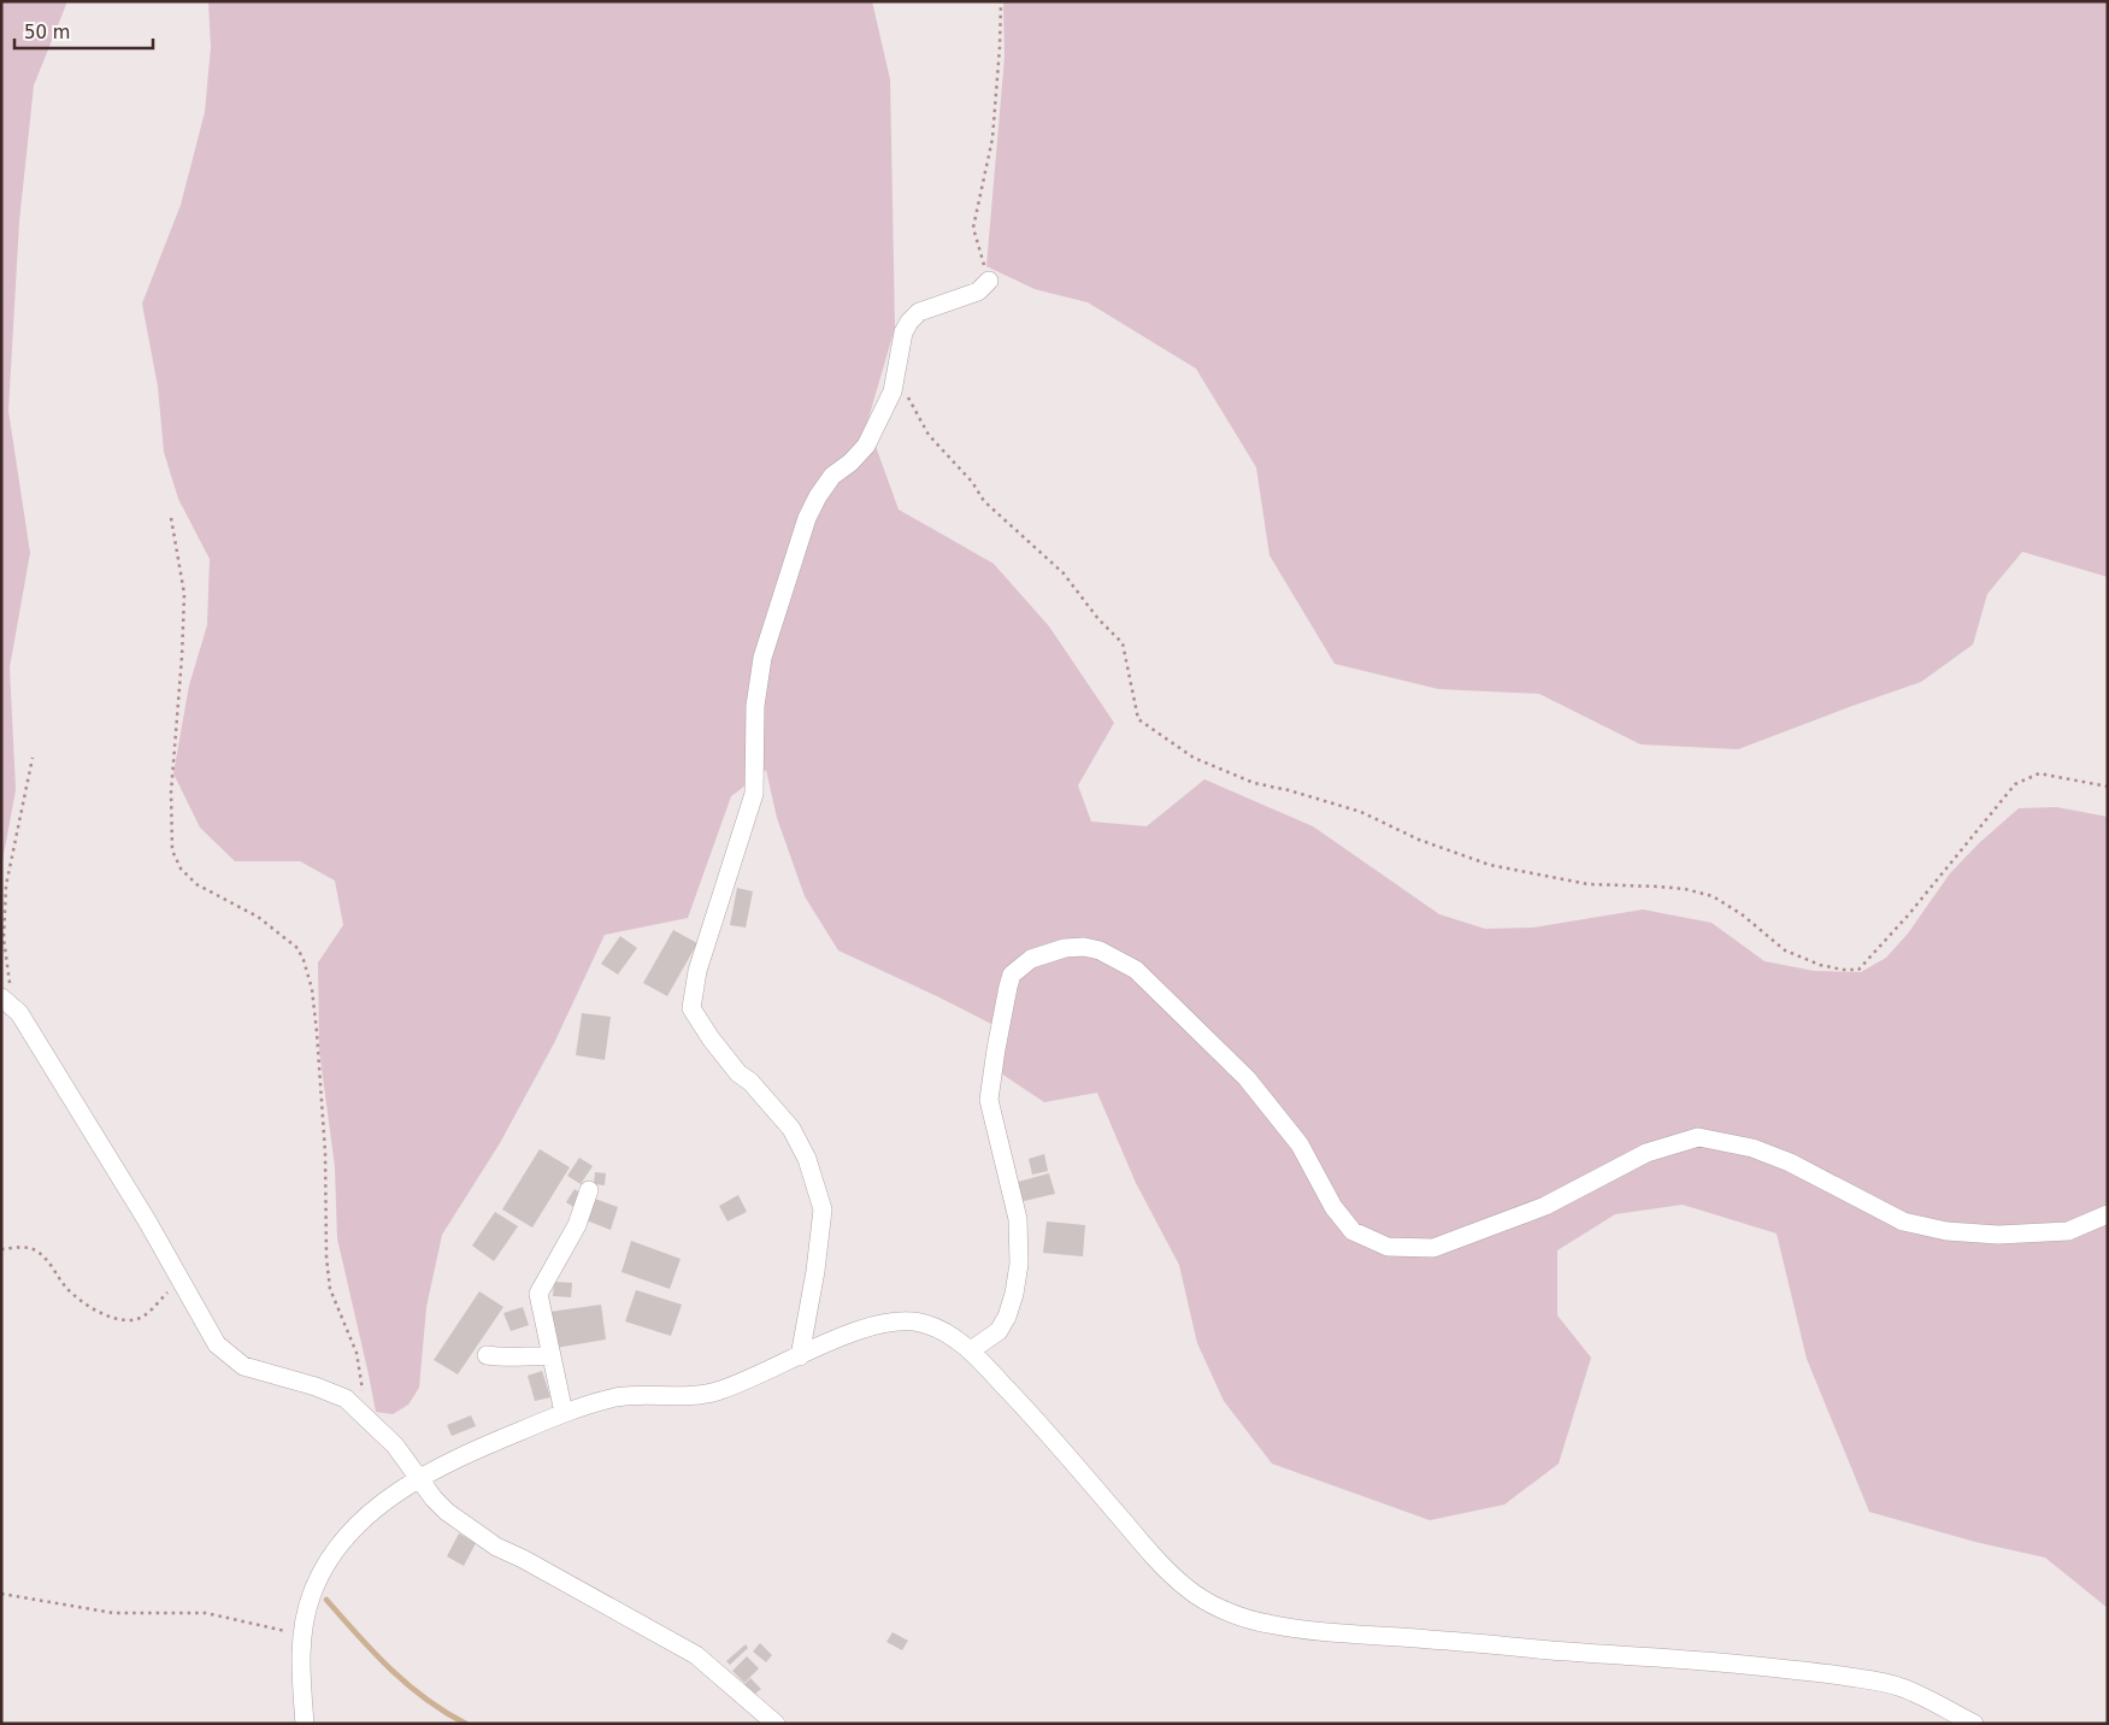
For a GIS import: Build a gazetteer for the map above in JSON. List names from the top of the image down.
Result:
{
  "scale_bar": "50 m"
}
